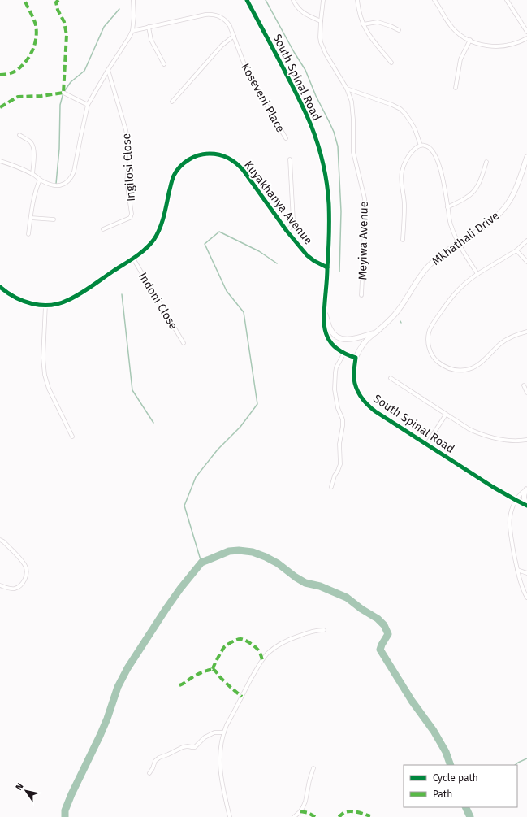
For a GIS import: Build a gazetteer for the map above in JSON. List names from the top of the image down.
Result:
{
  "streets": {
    "street": [
      "South Spinal Road",
      "Koseveni Place",
      "Ingilosi Close",
      "Kuyakhanya Avenue",
      "Mkhathali Drive",
      "Meyiwa Avenue",
      "Indoni Close"
    ]
  },
  "crossings": [
    ["South Spinal Road", "Kuyakhanya Avenue"],
    ["South Spinal Road", "Mkhathali Drive"],
    ["Kuyakhanya Avenue", "Indoni Close"]
  ],
  "legend": ["Cycle path", "Path"],
  "north": "top left"
}
